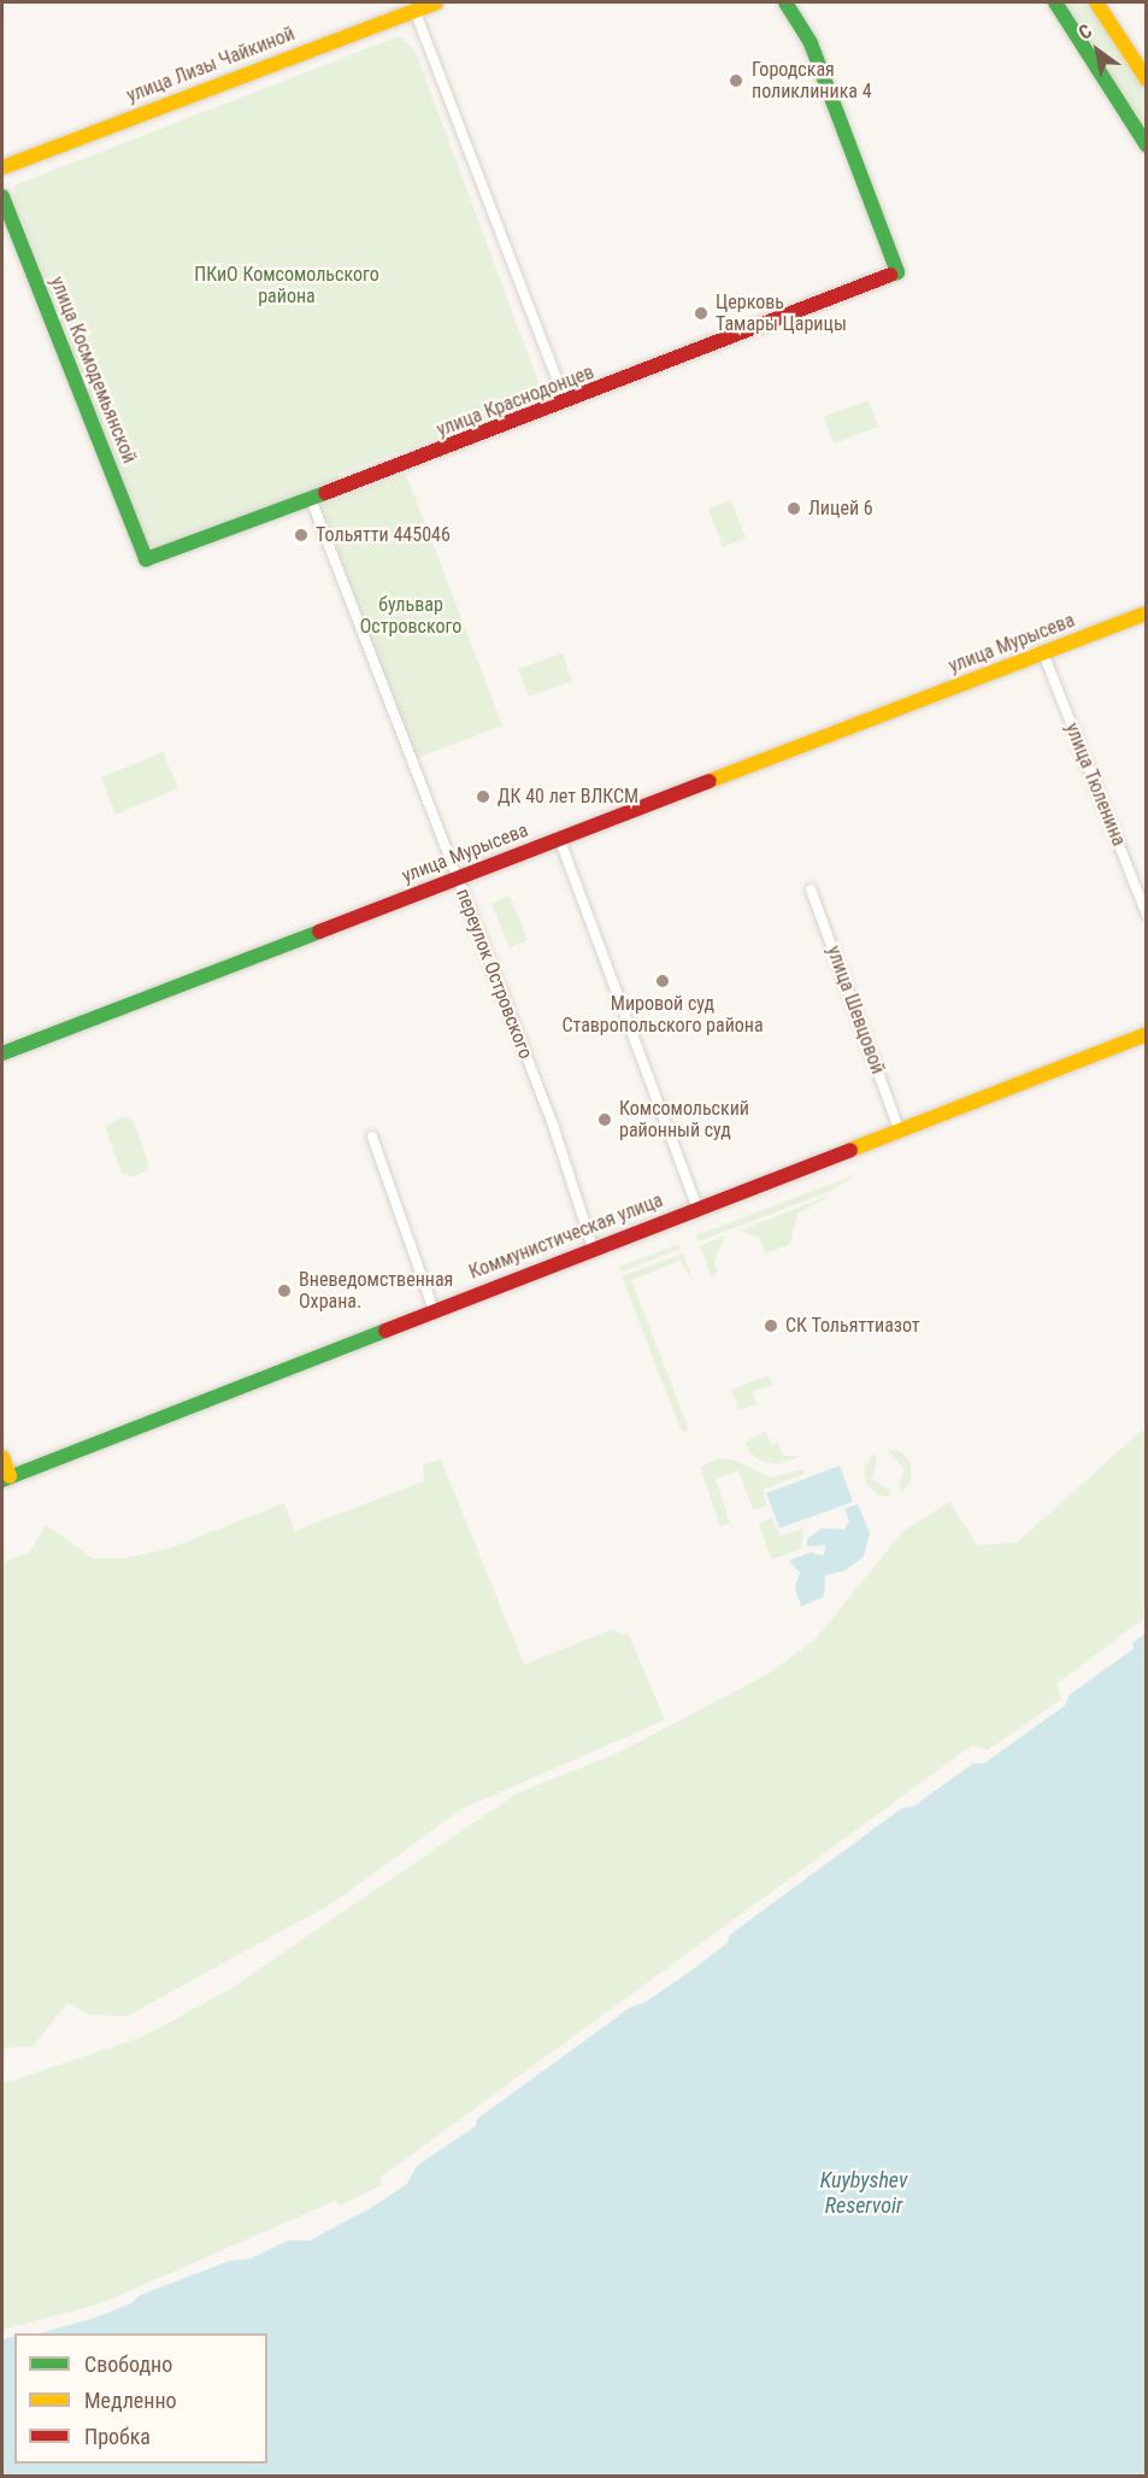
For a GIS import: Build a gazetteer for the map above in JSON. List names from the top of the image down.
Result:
{
  "streets": {
    "street": [
      "улица Лизы Чайкиной",
      "улица Космодемьянской",
      "улица Краснодонцев",
      "улица Мурысева",
      "улица Тюленина",
      "переулок Островского",
      "улица Шевцовой",
      "Коммунистическая улица"
    ]
  },
  "crossings": [
    ["улица Космодемьянской", "улица Краснодонцев"],
    ["улица Краснодонцев", "переулок Островского"],
    ["улица Мурысева", "улица Тюленина"],
    ["улица Мурысева", "переулок Островского"],
    ["переулок Островского", "Коммунистическая улица"],
    ["улица Шевцовой", "Коммунистическая улица"]
  ],
  "water": ["Kuybyshev Reservoir"],
  "parks": ["ПКиО Комсомольского района", "бульвар Островского"],
  "places": [
    "Городская поликлиника 4",
    "Церковь Тамары Царицы",
    "Лицей 6",
    "Тольятти 445046",
    "ДК 40 лет ВЛКСМ",
    "Мировой суд Ставропольского района",
    "Комсомольский районный суд",
    "Вневедомственная Охрана.",
    "СК Тольяттиазот"
  ],
  "legend": ["Свободно", "Медленно", "Пробка"],
  "north": "top left"
}
